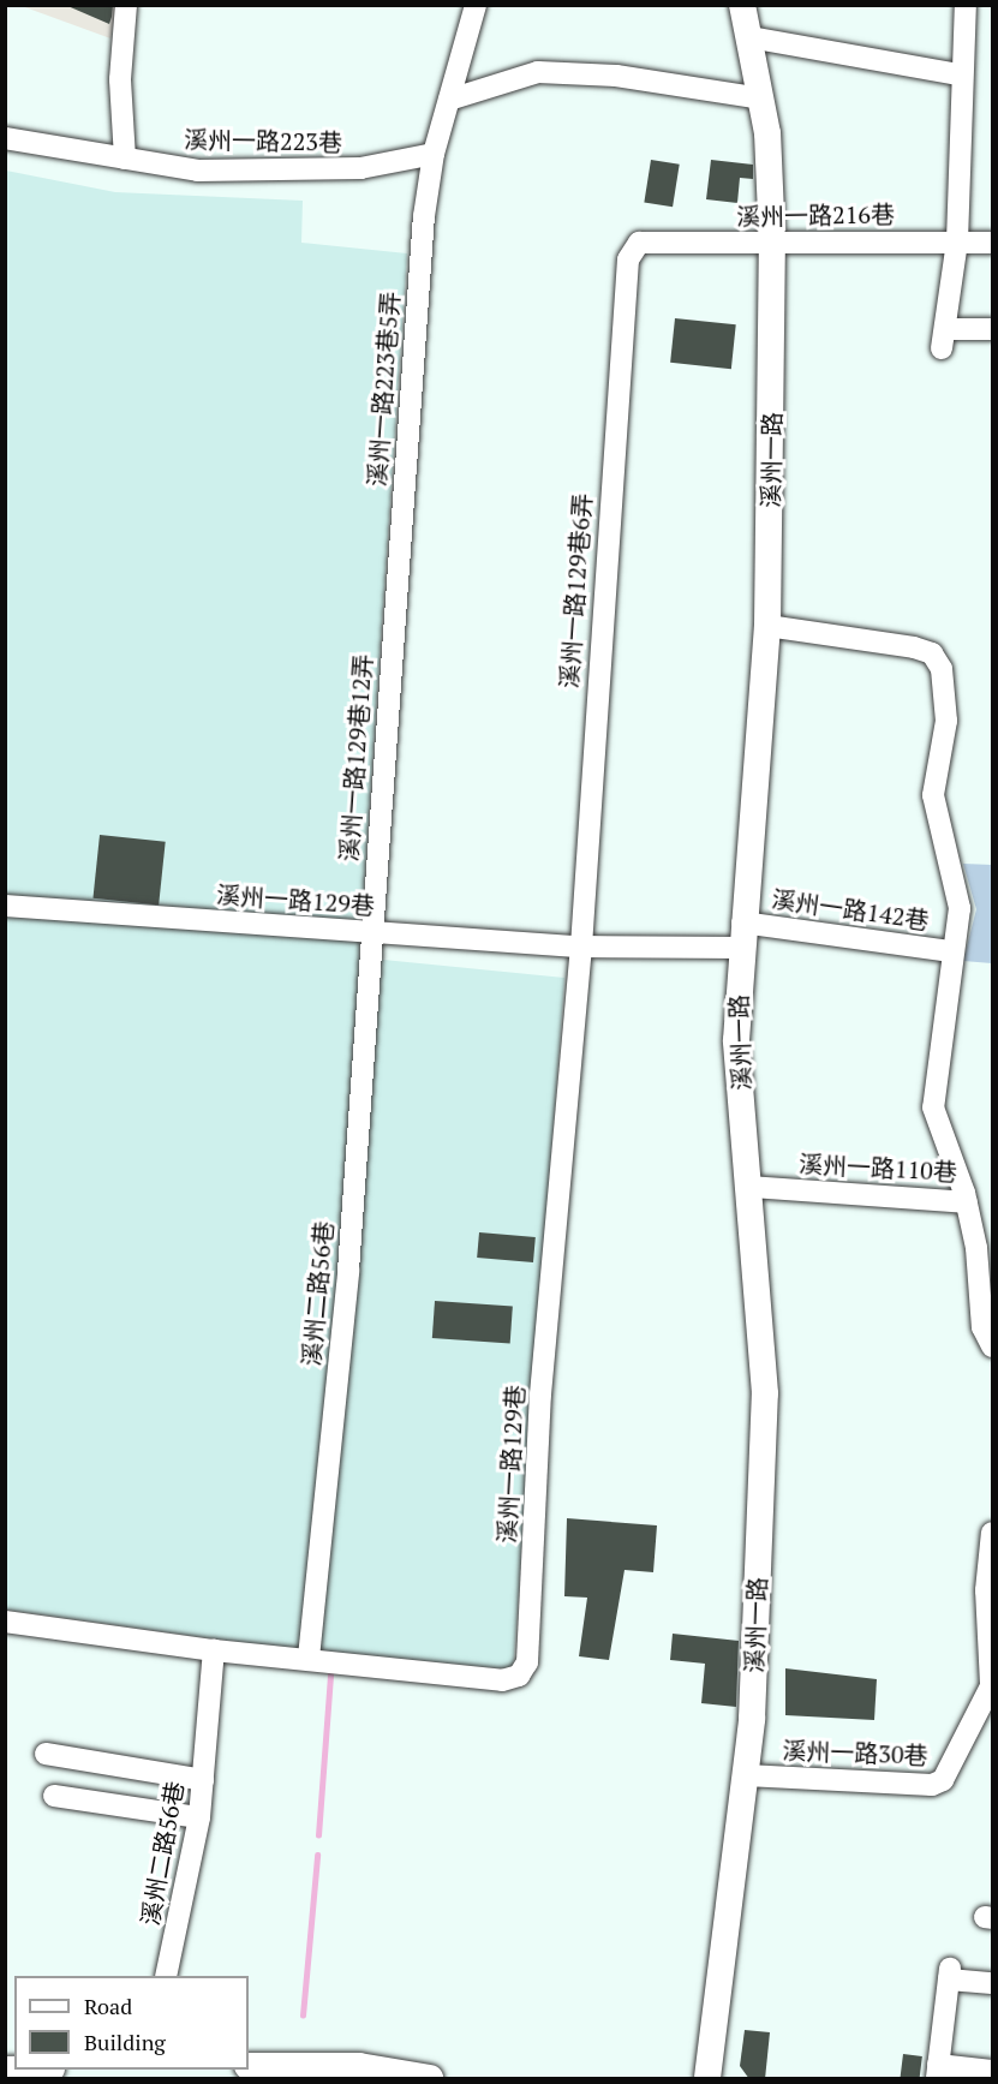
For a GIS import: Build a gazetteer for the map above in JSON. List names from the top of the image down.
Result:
{
  "streets": {
    "street": [
      "溪州一路223巷",
      "溪州一路216巷",
      "溪州一路223巷5弄",
      "溪州一路",
      "溪州一路129巷6弄",
      "溪州一路129巷12弄",
      "溪州一路129巷",
      "溪州一路142巷",
      "溪州一路110巷",
      "溪州二路56巷",
      "溪州一路30巷"
    ]
  },
  "crossings": [
    ["溪州一路223巷", "溪州一路223巷5弄"],
    ["溪州一路216巷", "溪州一路"],
    ["溪州一路216巷", "溪州一路129巷6弄"],
    ["溪州一路223巷5弄", "溪州一路129巷12弄"],
    ["溪州一路", "溪州一路129巷"],
    ["溪州一路", "溪州一路142巷"],
    ["溪州一路", "溪州一路110巷"],
    ["溪州一路", "溪州一路30巷"],
    ["溪州一路129巷6弄", "溪州一路129巷"],
    ["溪州一路129巷12弄", "溪州一路129巷"],
    ["溪州一路129巷12弄", "溪州二路56巷"],
    ["溪州一路129巷", "溪州一路142巷"],
    ["溪州一路129巷", "溪州二路56巷"],
    ["溪州一路142巷", "溪州一路110巷"]
  ],
  "legend": ["Road", "Building"]
}
